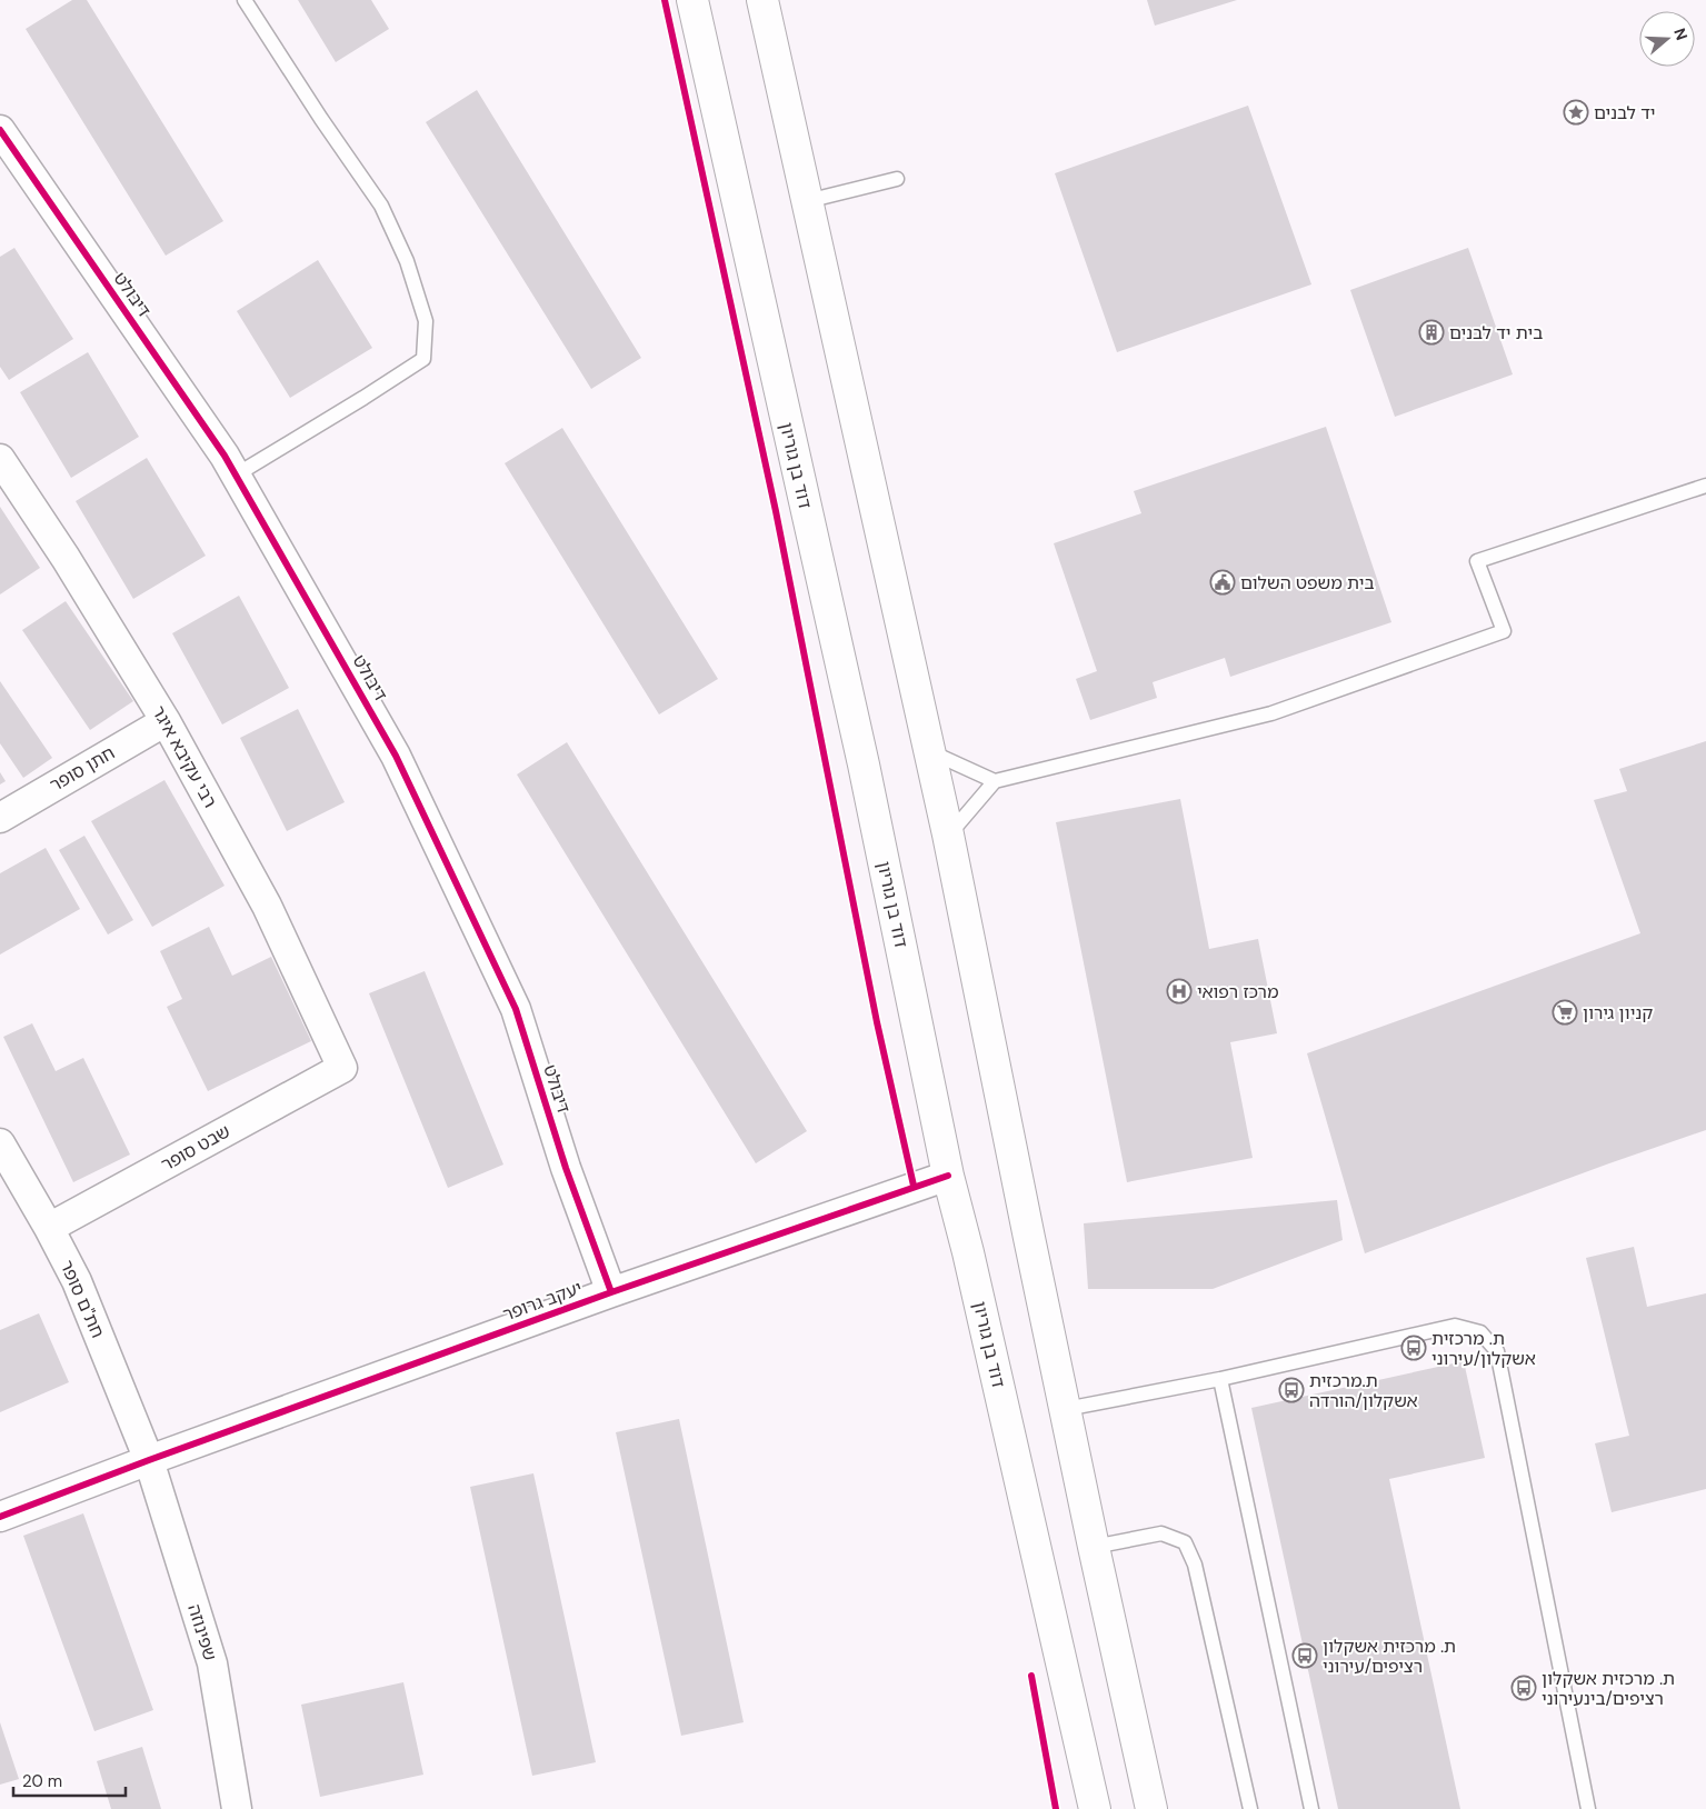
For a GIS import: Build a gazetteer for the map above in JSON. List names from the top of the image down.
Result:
{
  "streets": {
    "main road": ["דוד בן גוריון"],
    "street": [
      "דיבולט",
      "רבי עקיבא איגר",
      "חתן סופר",
      "שבט סופר",
      "חת\"ם סופר",
      "יעקב גרופר",
      "שפינוזה"
    ]
  },
  "crossings": [
    ["דיבולט", "יעקב גרופר"],
    ["דוד בן גוריון", "יעקב גרופר"],
    ["רבי עקיבא איגר", "חתן סופר"],
    ["רבי עקיבא איגר", "שבט סופר"],
    ["שבט סופר", "חת\"ם סופר"],
    ["חת\"ם סופר", "יעקב גרופר"],
    ["חת\"ם סופר", "שפינוזה"],
    ["יעקב גרופר", "שפינוזה"]
  ],
  "places": {
    "place": ["יד לבנים"],
    "building": ["בית יד לבנים"],
    "public building": ["בית משפט השלום"],
    "hospital": ["מרכז רפואי"],
    "supermarket": ["קניון גירון"],
    "bus stop": [
      "ת. מרכזית אשקלון/עירוני",
      "ת.מרכזית אשקלון/הורדה",
      "ת. מרכזית אשקלון רציפים/עירוני",
      "ת. מרכזית אשקלון רציפים/בינעירוני"
    ]
  },
  "scale_bar": "20 m",
  "north": "right"
}
